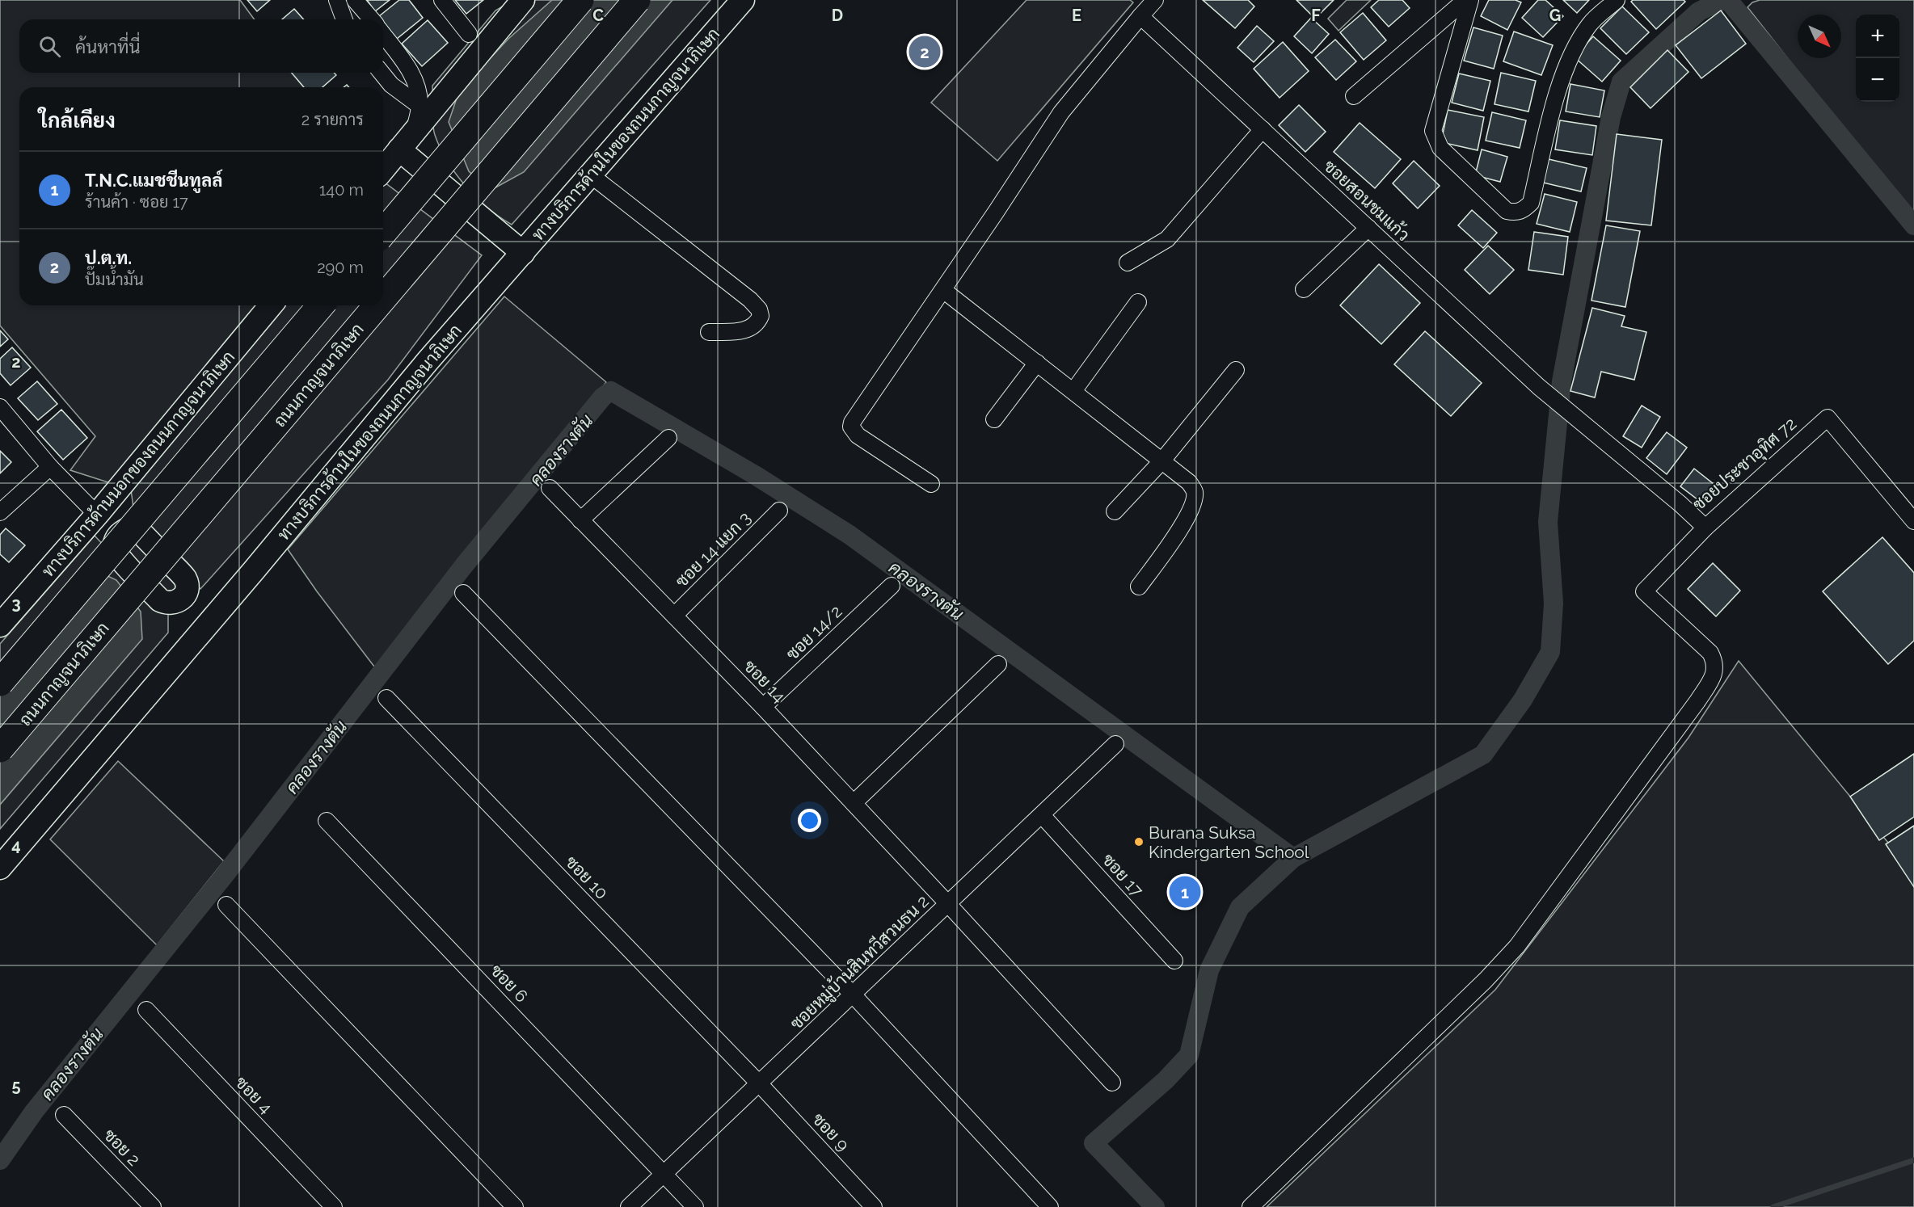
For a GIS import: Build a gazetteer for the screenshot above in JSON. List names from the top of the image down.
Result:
{
  "streets": {
    "highway": ["ถนนกาญจนาภิเษก"],
    "main road": ["ทางบริการด้านในของถนนกาญจนาภิเษก", "ทางบริการด้านนอกของถนนกาญจนาภิเษก"],
    "street": [
      "ซอยสอนชมแก้ว",
      "ซอยประชาอุทิศ 72",
      "ซอย 14 แยก 3",
      "ซอย 14/2",
      "ซอย 14",
      "ซอย 17",
      "ซอย 10",
      "ซอยหมู่บ้านสินทวีสวนธน 2",
      "ซอย 6",
      "ซอย 4",
      "ซอย 9",
      "ซอย 2"
    ]
  },
  "crossings": [
    ["ซอยสอนชมแก้ว", "ซอยประชาอุทิศ 72"],
    ["ซอย 14 แยก 3", "ซอย 14"],
    ["ซอย 14/2", "ซอย 14"],
    ["ซอย 14", "ซอยหมู่บ้านสินทวีสวนธน 2"],
    ["ซอย 17", "ซอยหมู่บ้านสินทวีสวนธน 2"],
    ["ซอย 10", "ซอยหมู่บ้านสินทวีสวนธน 2"],
    ["ซอย 10", "ซอย 9"],
    ["ซอยหมู่บ้านสินทวีสวนธน 2", "ซอย 6"],
    ["ซอยหมู่บ้านสินทวีสวนธน 2", "ซอย 9"]
  ],
  "water": ["คลองรางตัน"],
  "places": ["Burana Suksa Kindergarten School"],
  "north": "bottom right",
  "page": {
    "map_buttons": ["+", "−"],
    "search": "ค้นหาที่นี่",
    "pins": ["2", "1"],
    "heading": ["ใกล้เคียง", "2 รายการ"],
    "list": [
      {
        "mark": "1",
        "name": "T.N.C.แมชชีนทูลล์",
        "note": "ร้านค้า · ซอย 17",
        "value": "140 m"
      },
      {
        "mark": "2",
        "name": "ป.ต.ท.",
        "note": "ปั๊มน้ำมัน",
        "value": "290 m"
      }
    ]
  },
  "grid": {
    "columns": [
      "C",
      "D",
      "E",
      "F",
      "G"
    ],
    "rows": [
      "2",
      "3",
      "4",
      "5"
    ]
  }
}
